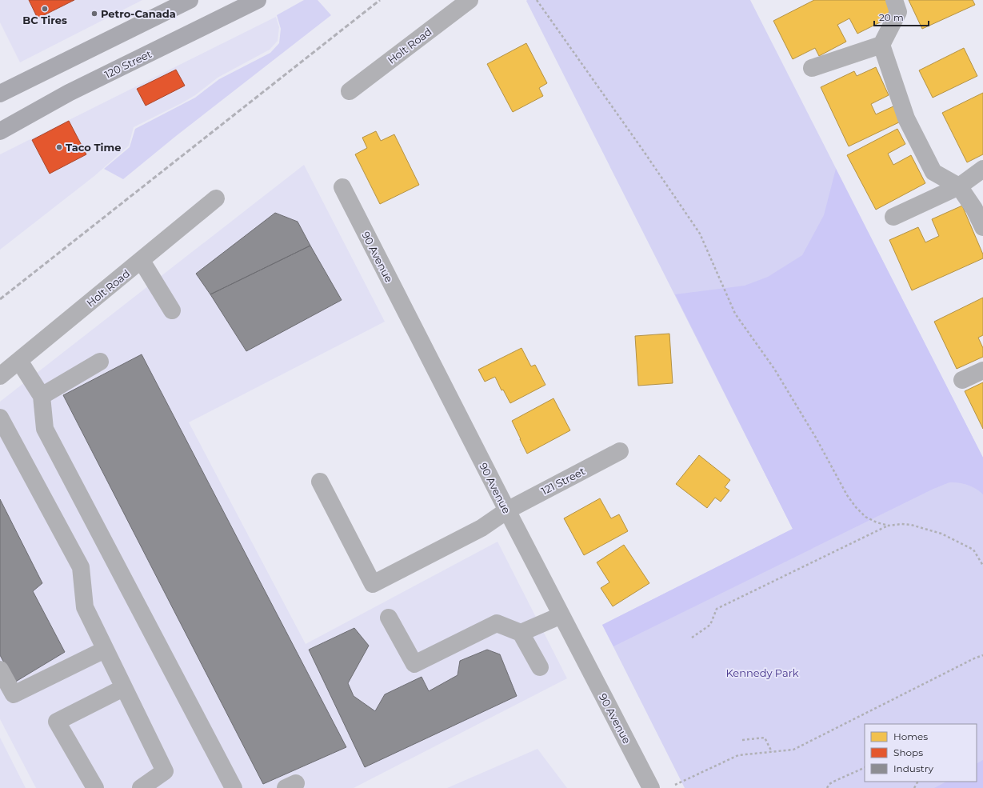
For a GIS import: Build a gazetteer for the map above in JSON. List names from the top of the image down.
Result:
{
  "streets": {
    "main road": ["120 Street"],
    "street": ["Holt Road", "90 Avenue", "121 Street"]
  },
  "crossings": [
    ["90 Avenue", "121 Street"]
  ],
  "parks": ["Kennedy Park"],
  "places": ["BC Tires", "Petro-Canada", "Taco Time"],
  "legend": ["Homes", "Shops", "Industry"],
  "scale_bar": "20 m"
}
